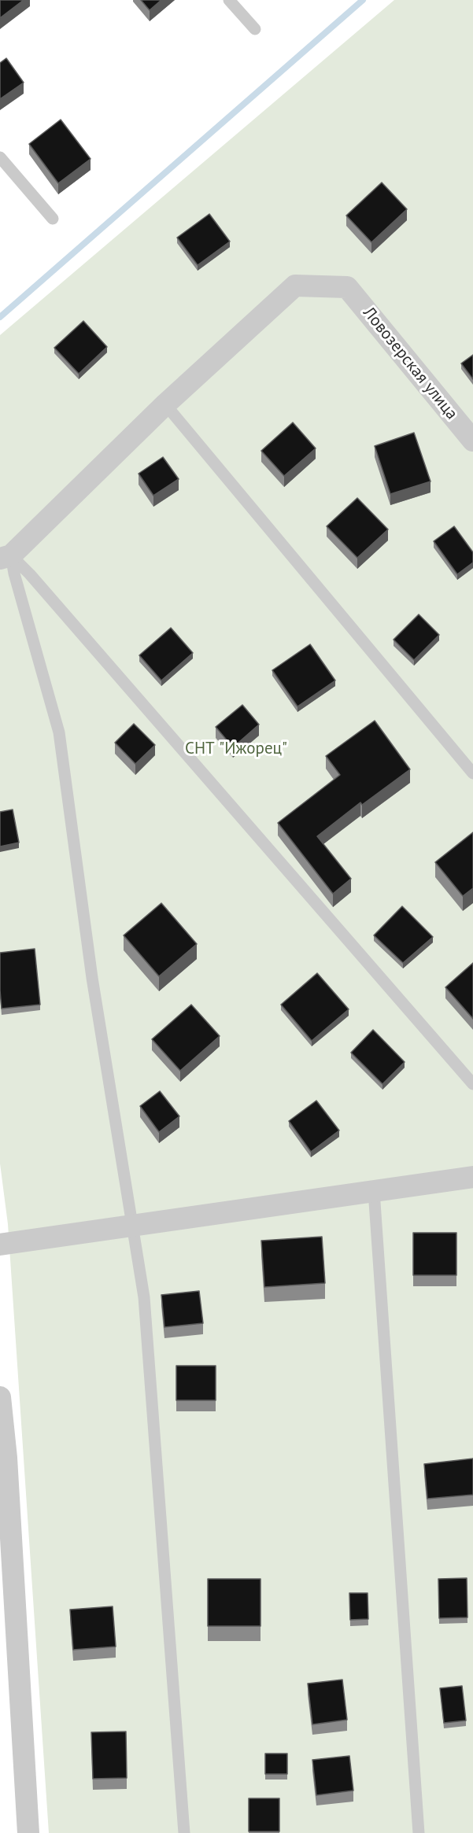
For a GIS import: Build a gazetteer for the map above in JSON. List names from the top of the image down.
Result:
{
  "streets": {
    "street": ["Ловозерская улица"]
  },
  "parks": ["СНТ \"Ижорец\""]
}
